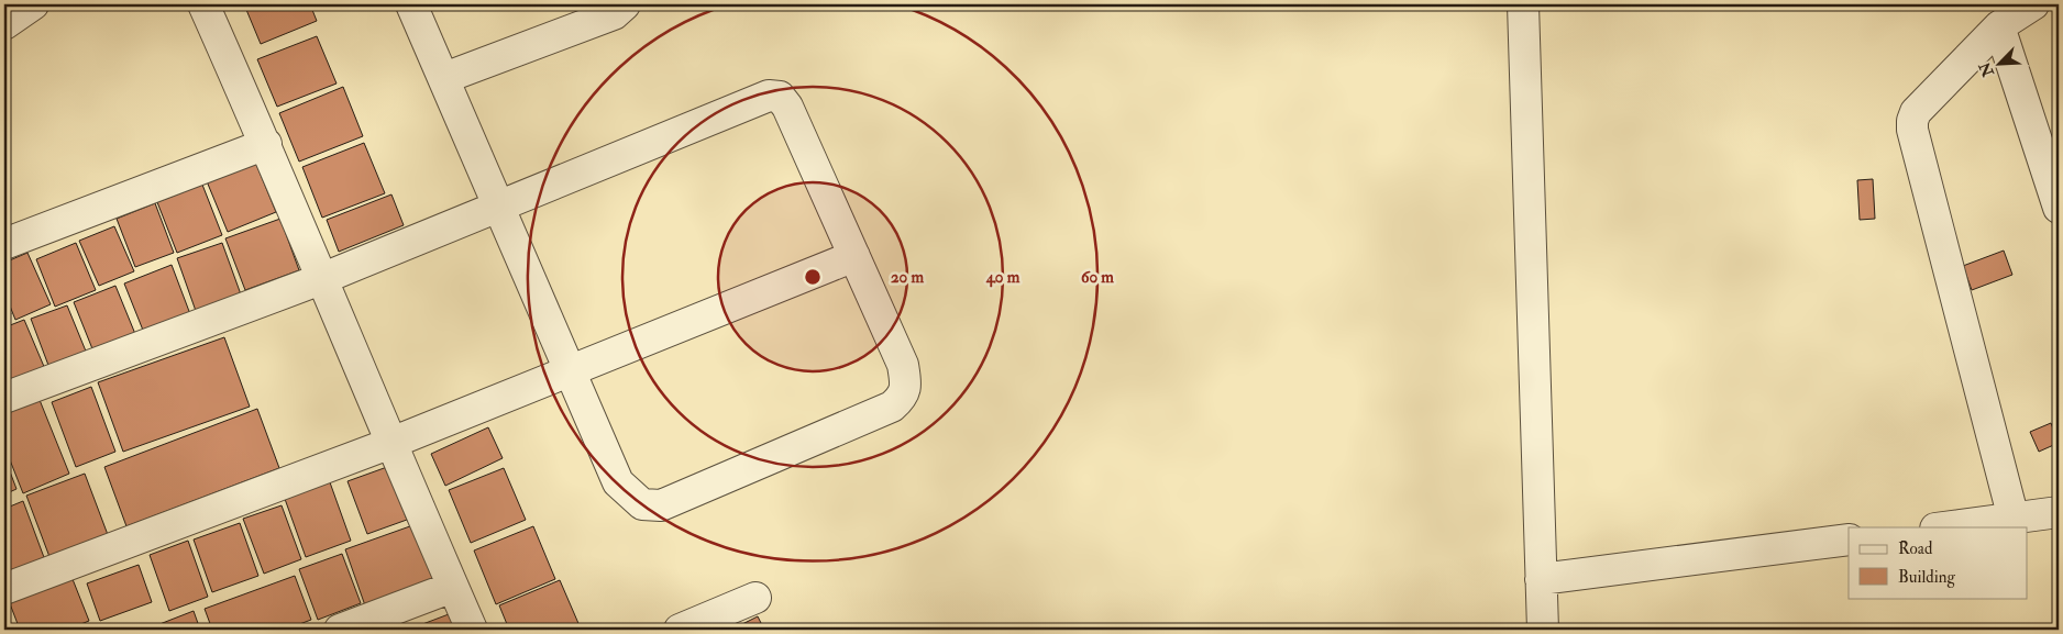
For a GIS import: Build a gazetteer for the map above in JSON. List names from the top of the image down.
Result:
{
  "legend": ["Road", "Building"],
  "north": "bottom left",
  "rings": ["20 m", "40 m", "60 m"]
}
